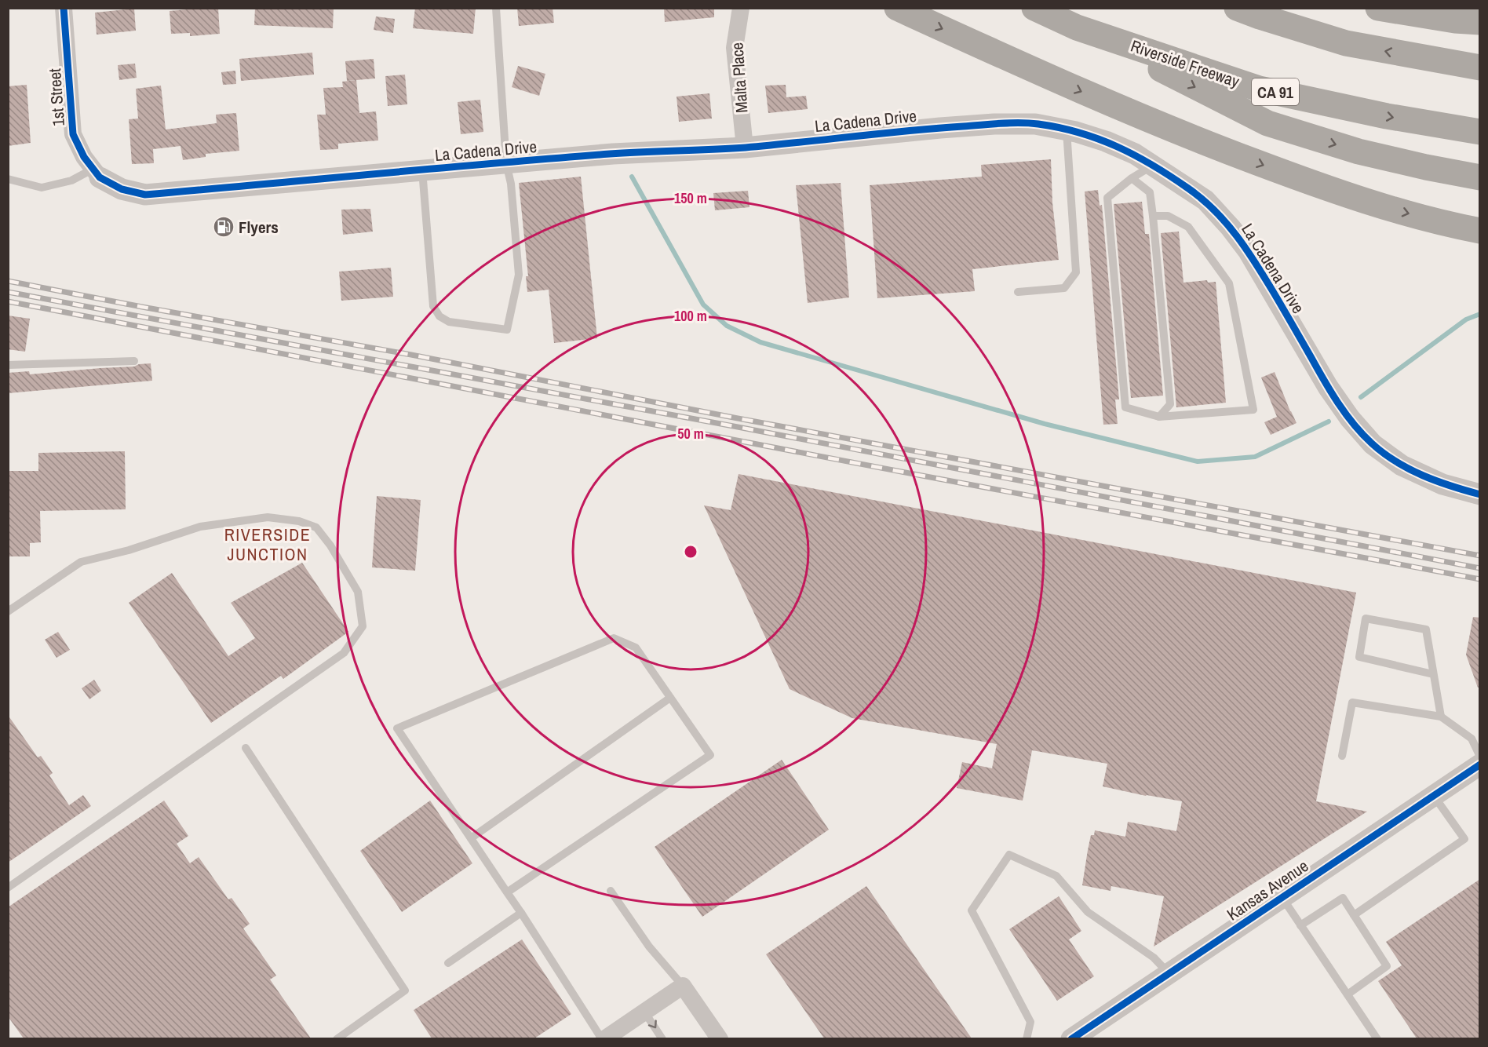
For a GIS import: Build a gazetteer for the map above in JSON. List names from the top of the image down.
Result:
{
  "streets": {
    "highway": ["Riverside Freeway", "CA 91"],
    "street": [
      "Malta Place",
      "1st Street",
      "La Cadena Drive",
      "Kansas Avenue"
    ]
  },
  "crossings": [
    ["Malta Place", "La Cadena Drive"],
    ["1st Street", "La Cadena Drive"]
  ],
  "districts": ["RIVERSIDE JUNCTION"],
  "places": {
    "fuel station": ["Flyers"]
  },
  "rings": ["150 m", "100 m", "50 m"]
}
